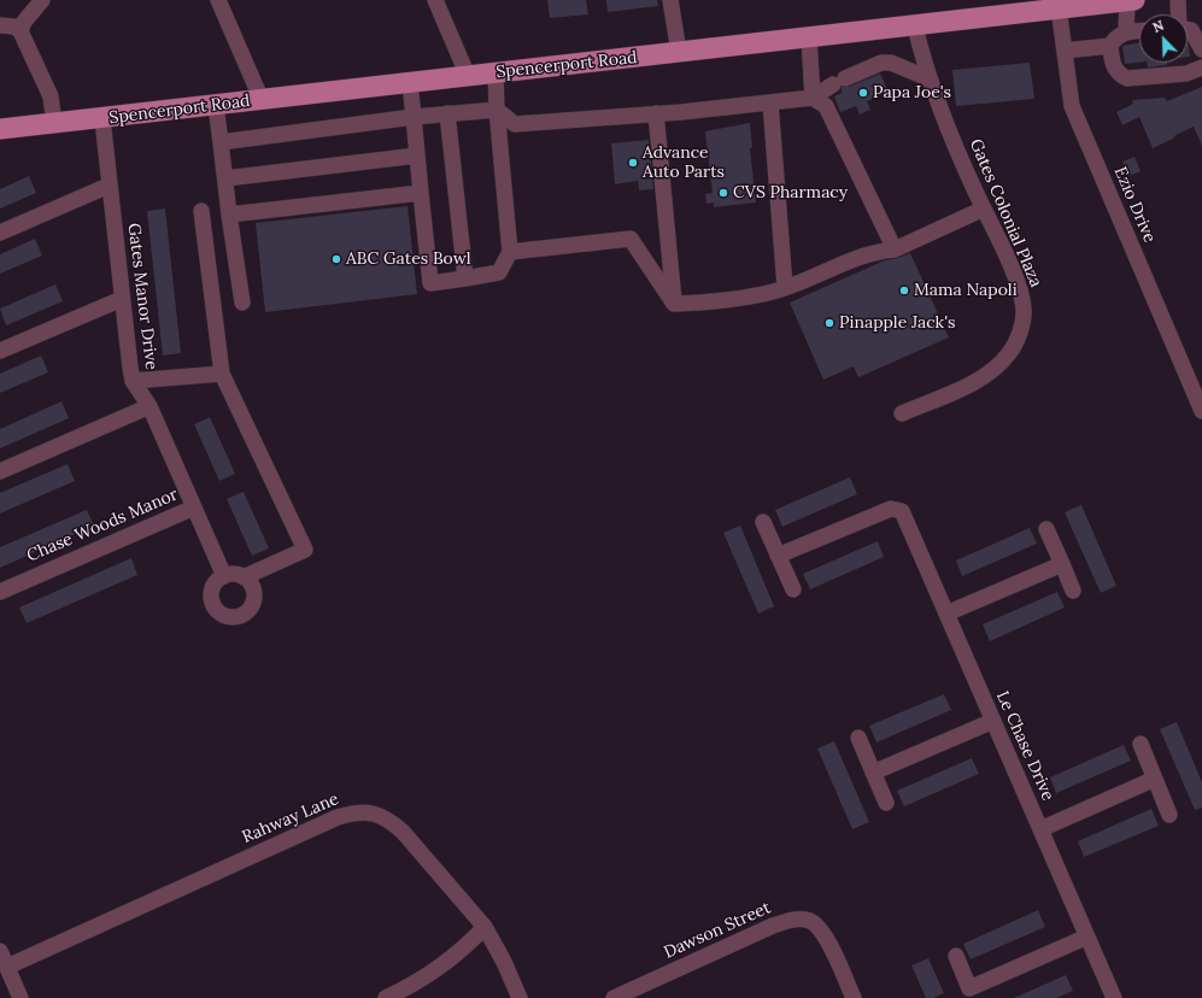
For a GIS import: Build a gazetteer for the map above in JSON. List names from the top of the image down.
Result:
{
  "streets": {
    "main road": ["Spencerport Road"],
    "street": [
      "Ezio Drive",
      "Gates Colonial Plaza",
      "Gates Manor Drive",
      "Chase Woods Manor",
      "Le Chase Drive",
      "Rahway Lane",
      "Dawson Street"
    ]
  },
  "crossings": [
    ["Spencerport Road", "Ezio Drive"],
    ["Spencerport Road", "Gates Colonial Plaza"],
    ["Spencerport Road", "Gates Manor Drive"],
    ["Gates Manor Drive", "Chase Woods Manor"]
  ],
  "places": [
    "Papa Joe's",
    "Advance Auto Parts",
    "CVS Pharmacy",
    "ABC Gates Bowl",
    "Mama Napoli",
    "Pinapple Jack's"
  ],
  "north": "top left"
}
